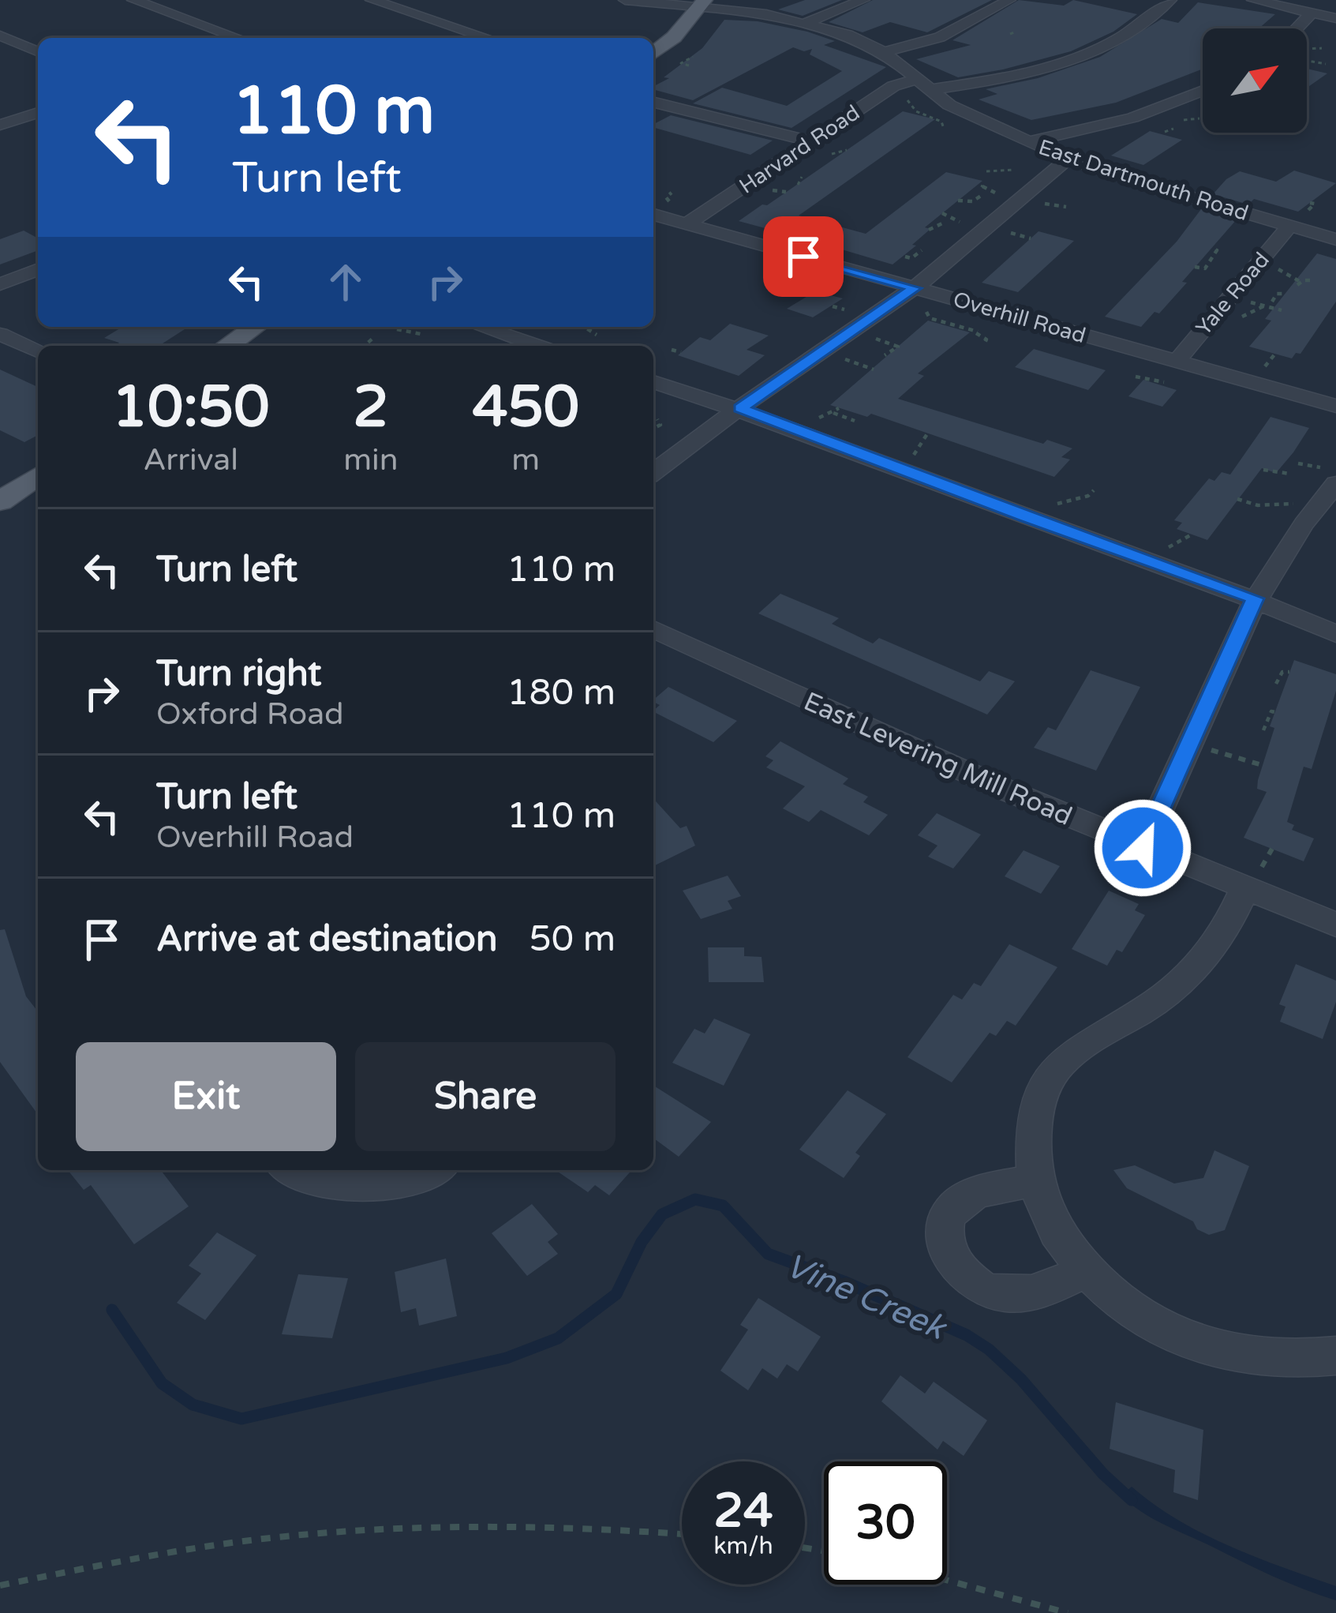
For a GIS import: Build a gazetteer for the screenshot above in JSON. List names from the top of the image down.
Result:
{
  "streets": {
    "street": [
      "Harvard Road",
      "East Dartmouth Road",
      "Yale Road",
      "Overhill Road",
      "East Levering Mill Road"
    ]
  },
  "crossings": [
    ["Harvard Road", "East Dartmouth Road"],
    ["Harvard Road", "Overhill Road"],
    ["East Dartmouth Road", "Yale Road"],
    ["Yale Road", "Overhill Road"]
  ],
  "water": ["Vine Creek"],
  "north": "top right",
  "page": {
    "turn": ["110 m", "Turn left"],
    "eta": [
      "10:50",
      "Arrival",
      "2",
      "min",
      "450",
      "m"
    ],
    "list": [
      {
        "name": "Turn left",
        "value": "110 m"
      },
      {
        "name": "Turn right",
        "note": "Oxford Road",
        "value": "180 m"
      },
      {
        "name": "Turn left",
        "note": "Overhill Road",
        "value": "110 m"
      },
      {
        "name": "Arrive at destination",
        "value": "50 m"
      }
    ],
    "buttons": ["Exit", "Share"],
    "speed": "24 km/h",
    "limit": "30"
  }
}
